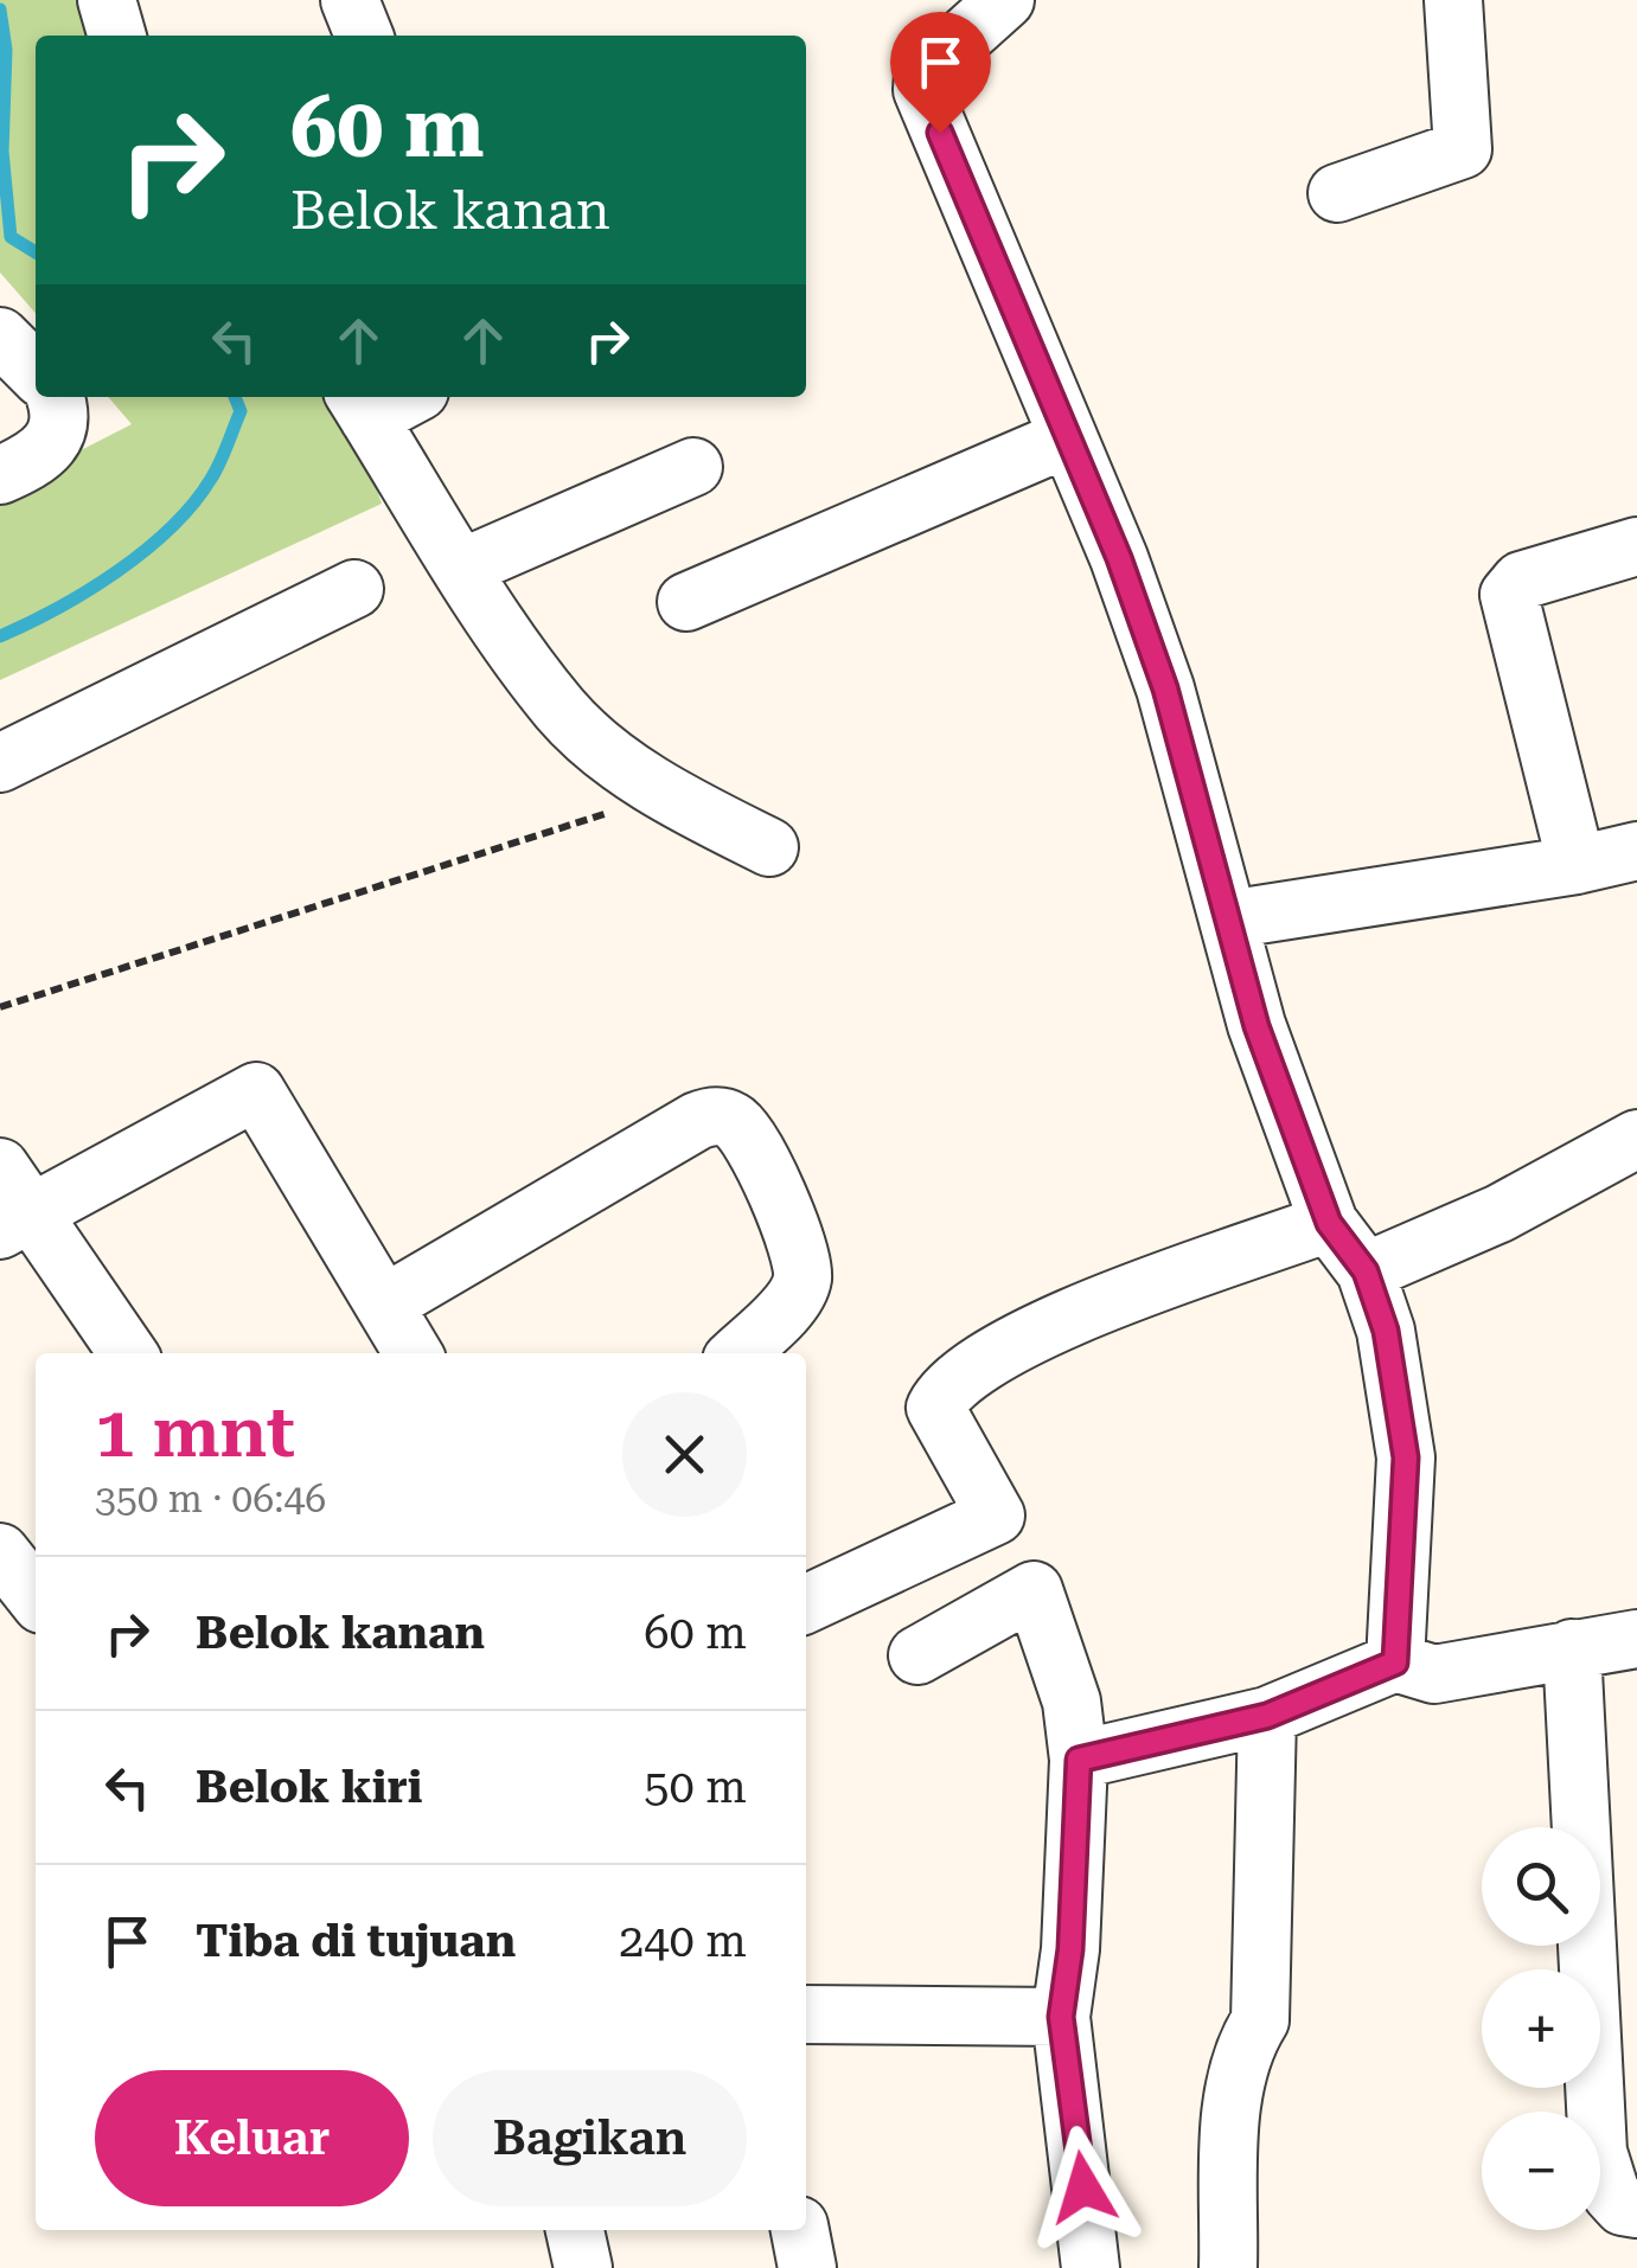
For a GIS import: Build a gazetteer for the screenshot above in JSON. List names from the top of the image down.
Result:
{
  "page": {
    "turn": ["60 m", "Belok kanan"],
    "heading": ["1 mnt", "350 m · 06:46"],
    "list": [
      {
        "name": "Belok kanan",
        "value": "60 m"
      },
      {
        "name": "Belok kiri",
        "value": "50 m"
      },
      {
        "name": "Tiba di tujuan",
        "value": "240 m"
      }
    ],
    "map_buttons": ["+", "−"],
    "buttons": ["Keluar", "Bagikan"]
  }
}
